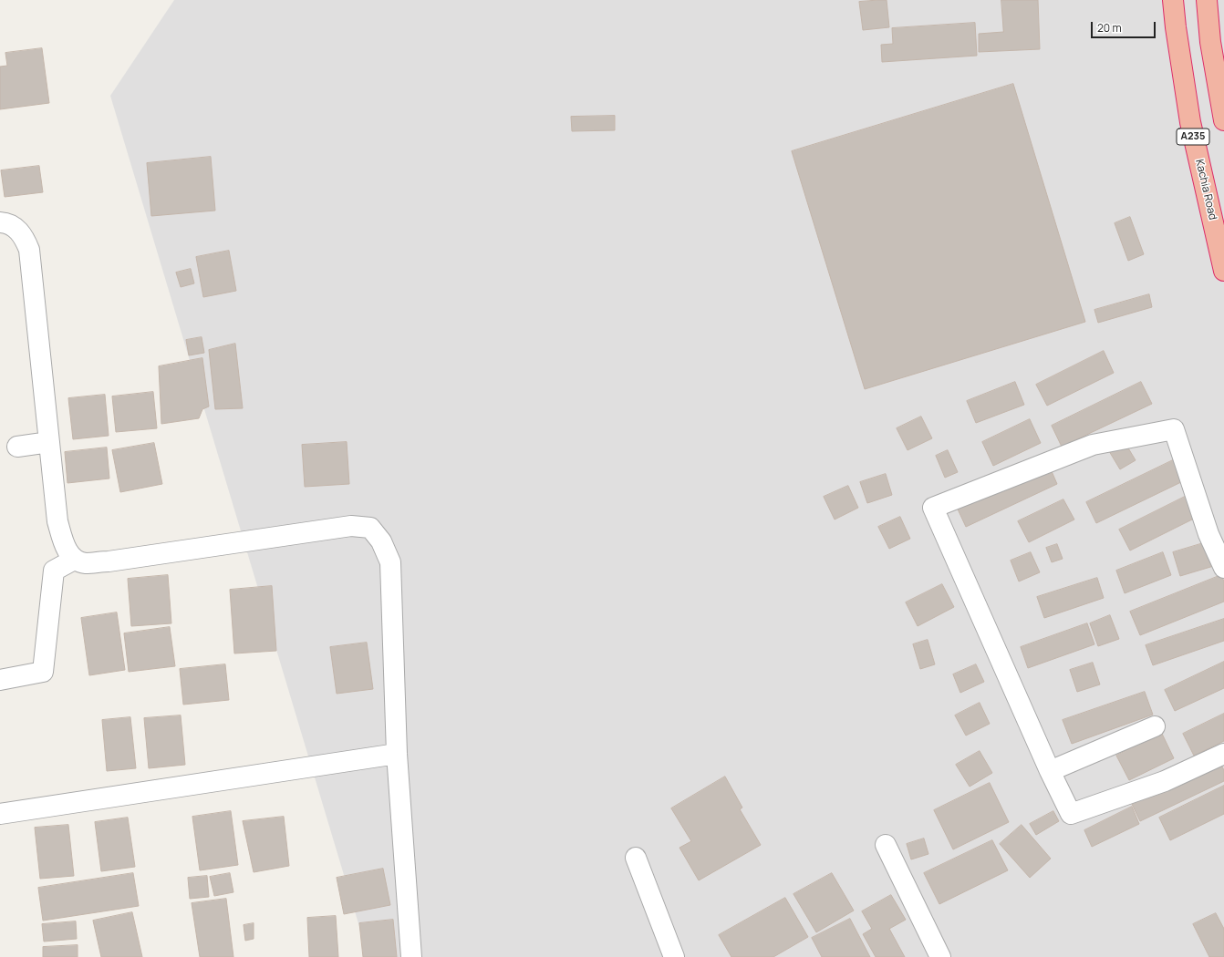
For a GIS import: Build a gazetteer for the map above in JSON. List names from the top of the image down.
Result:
{
  "streets": {
    "highway": ["A235", "Kachia Road"]
  },
  "scale_bar": "20 m"
}
